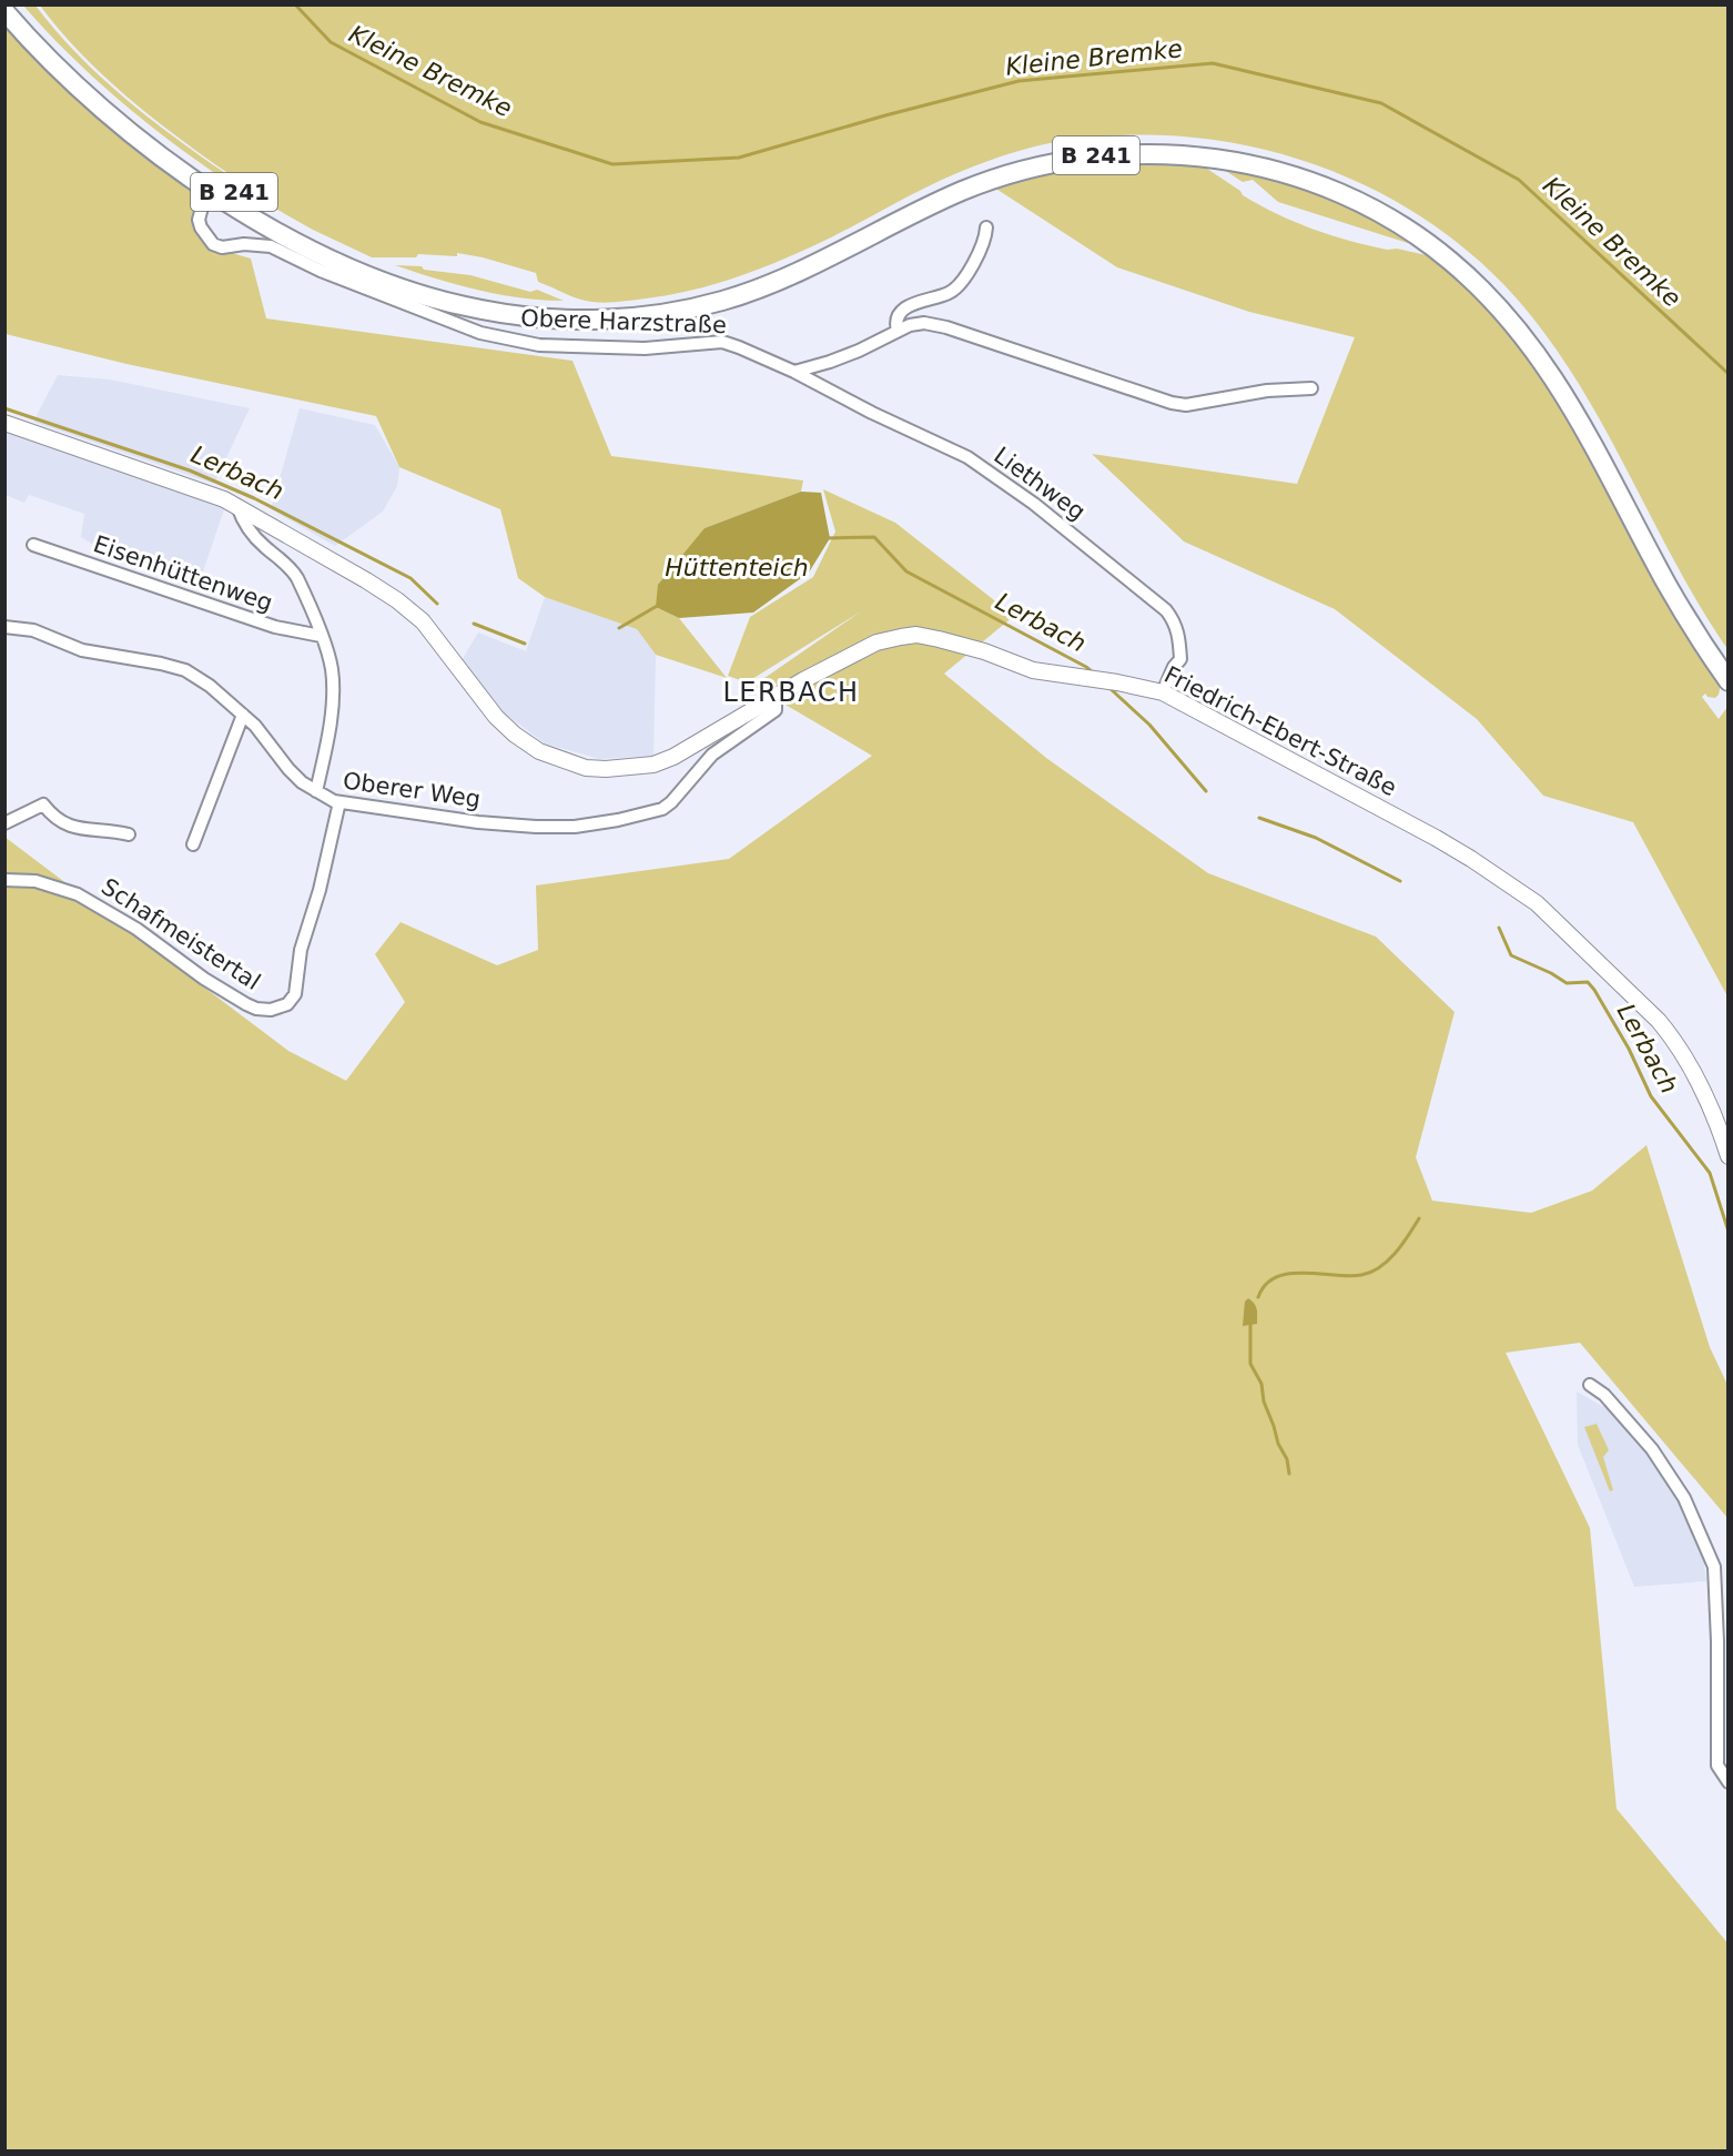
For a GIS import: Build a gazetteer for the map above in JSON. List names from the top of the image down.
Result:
{
  "streets": {
    "main road": ["B 241"],
    "street": [
      "Obere Harzstraße",
      "Liethweg",
      "Eisenhüttenweg",
      "Friedrich-Ebert-Straße",
      "Oberer Weg",
      "Schafmeistertal"
    ]
  },
  "crossings": [
    ["B 241", "Obere Harzstraße"],
    ["Obere Harzstraße", "Liethweg"],
    ["Liethweg", "Friedrich-Ebert-Straße"],
    ["Friedrich-Ebert-Straße", "Oberer Weg"]
  ],
  "districts": ["LERBACH"],
  "water": ["Kleine Bremke", "Lerbach", "Hüttenteich"]
}
